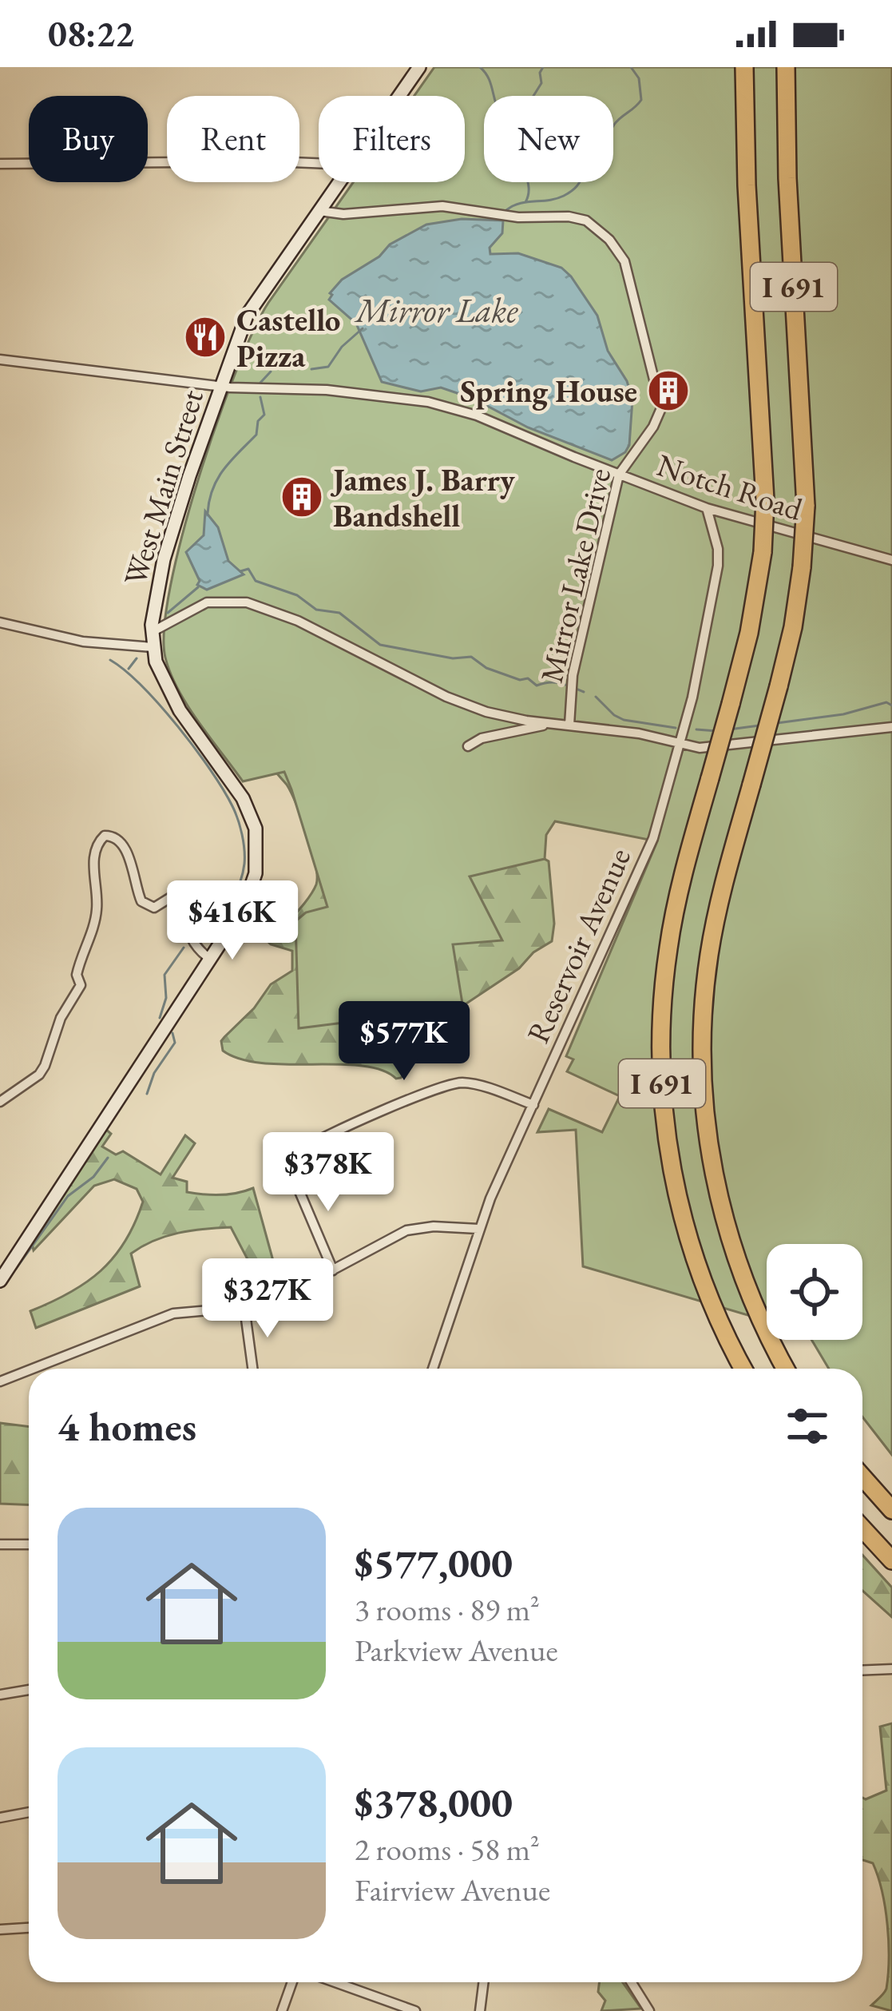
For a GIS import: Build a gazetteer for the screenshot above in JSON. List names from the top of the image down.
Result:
{
  "streets": {
    "highway": ["I 691"],
    "main road": ["West Main Street"],
    "street": ["Notch Road", "Mirror Lake Drive", "Reservoir Avenue"]
  },
  "crossings": [
    ["Notch Road", "West Main Street"],
    ["Notch Road", "Mirror Lake Drive"],
    ["Notch Road", "Reservoir Avenue"],
    ["West Main Street", "Mirror Lake Drive"]
  ],
  "water": ["Mirror Lake"],
  "places": {
    "restaurant": ["Castello Pizza"],
    "building": ["Spring House", "James J. Barry Bandshell"]
  },
  "page": {
    "status": "08:22",
    "chip": [
      "Buy",
      "Rent",
      "Filters",
      "New"
    ],
    "price": [
      "$416K",
      "$577K",
      "$378K",
      "$327K"
    ],
    "heading": "4 homes",
    "list": [
      {
        "name": "$577,000",
        "note": "3 rooms · 89 m² · Parkview Avenue"
      },
      {
        "name": "$378,000",
        "note": "2 rooms · 58 m² · Fairview Avenue"
      }
    ]
  }
}
